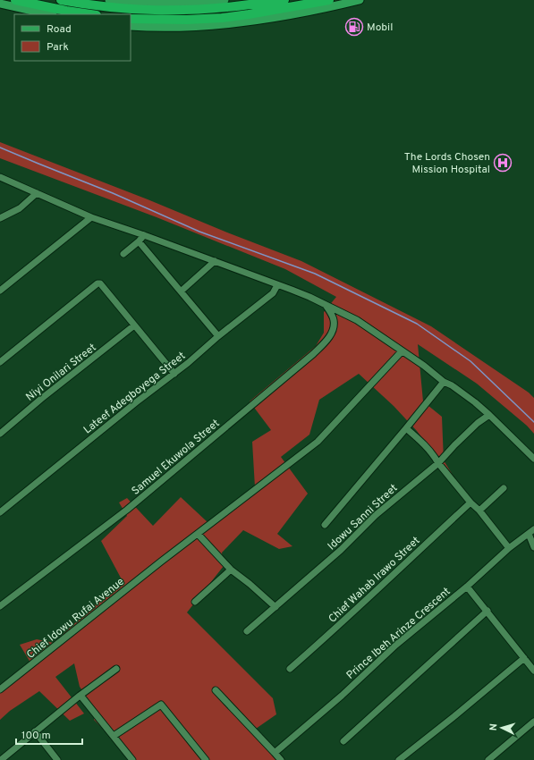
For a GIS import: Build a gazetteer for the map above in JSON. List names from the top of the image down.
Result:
{
  "streets": {
    "street": [
      "Niyi Onilari Street",
      "Lateef Adegboyega Street",
      "Samuel Ekuwola Street",
      "Idowu Sanni Street",
      "Chief Wahab Irawo Street",
      "Chief Idowu Rufai Avenue",
      "Prince Ibeh Arinze Crescent"
    ]
  },
  "places": {
    "fuel station": ["Mobil"],
    "hospital": ["The Lords Chosen Mission Hospital"]
  },
  "legend": ["Road", "Park"],
  "scale_bar": "100 m",
  "north": "left"
}
